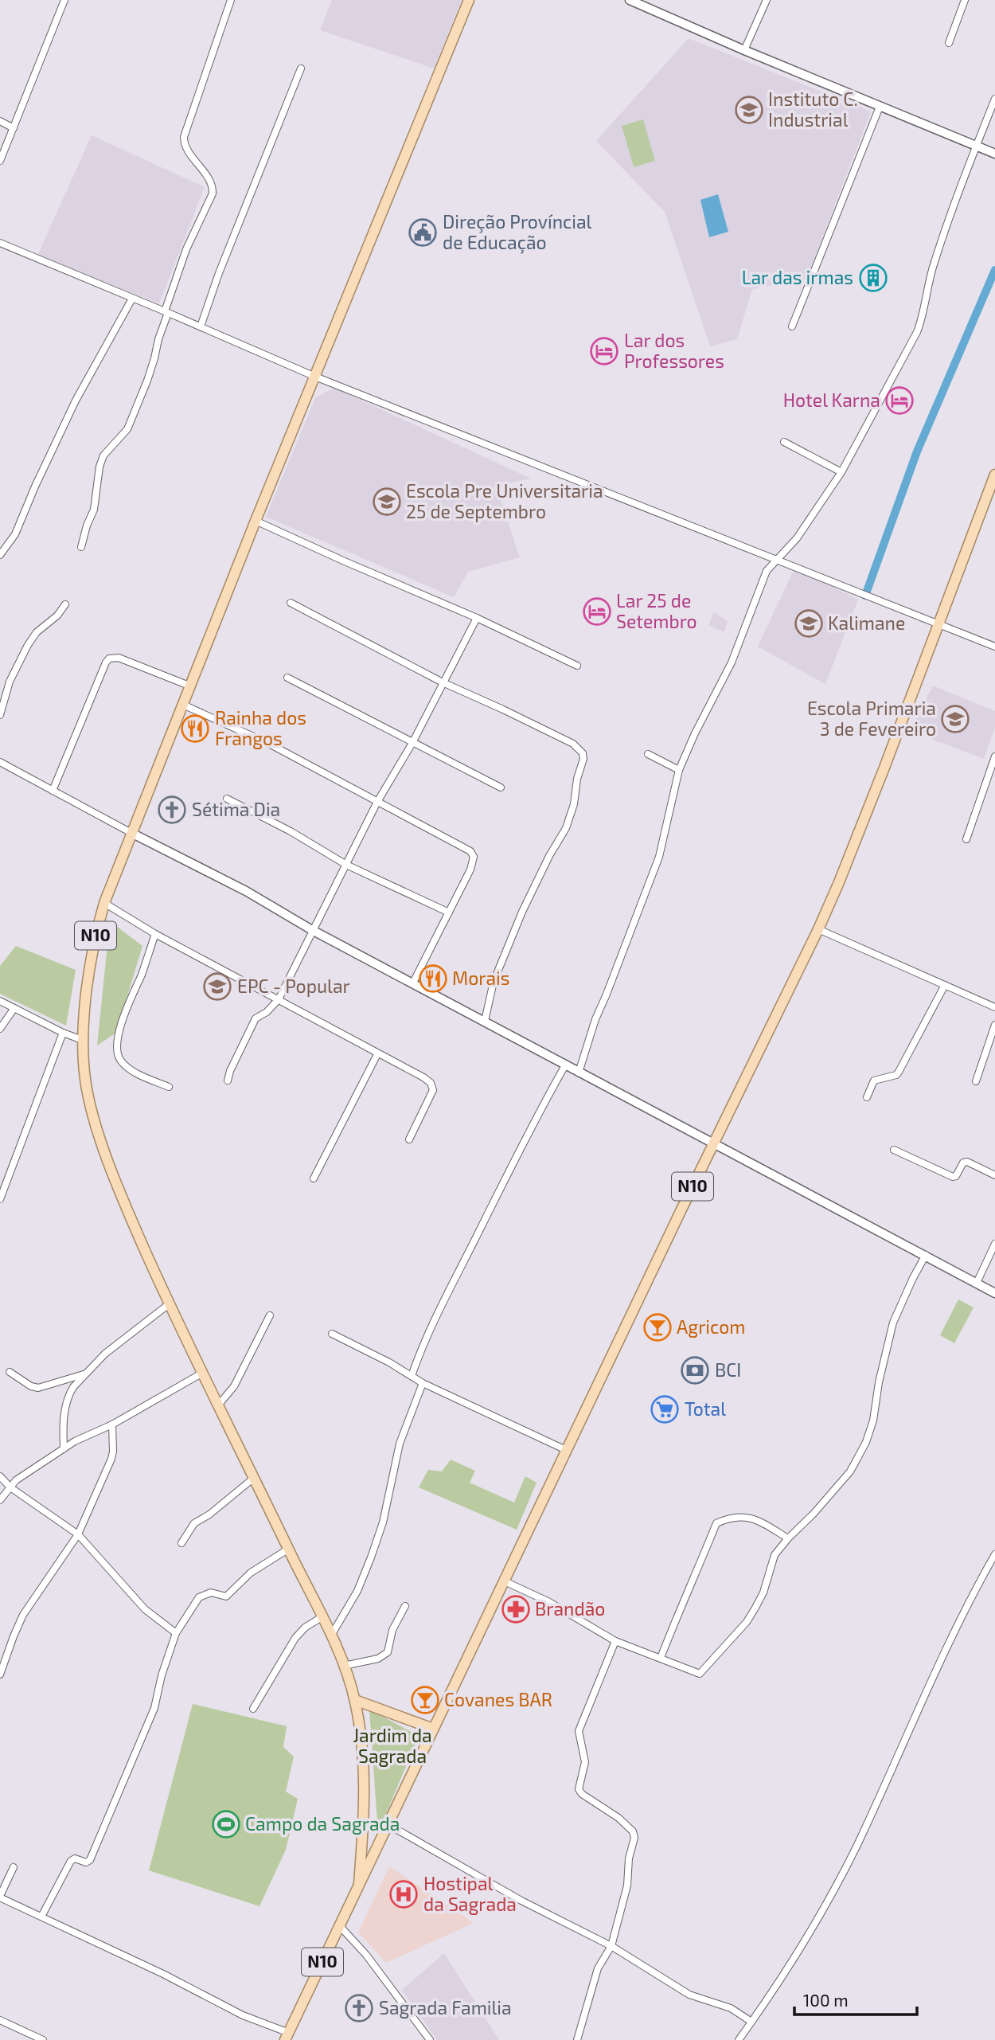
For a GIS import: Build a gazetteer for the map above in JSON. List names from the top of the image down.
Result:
{
  "streets": {
    "main road": ["N10"]
  },
  "parks": ["Jardim da Sagrada"],
  "places": {
    "school or university": [
      "Instituto C. Industrial",
      "Escola Pre Universitaria 25 de Septembro",
      "Kalimane",
      "Escola Primaria 3 de Fevereiro",
      "EPC - Popular"
    ],
    "public building": ["Direção Províncial de Educação"],
    "building": ["Lar das irmas"],
    "hotel": ["Lar dos Professores", "Hotel Karna", "Lar 25 de Setembro"],
    "restaurant": ["Rainha dos Frangos", "Morais"],
    "church": ["Sétima Dia", "Sagrada Familia"],
    "bar": ["Agricom", "Covanes BAR"],
    "bank": ["BCI"],
    "supermarket": ["Total"],
    "pharmacy": ["Brandão"],
    "sports": ["Campo da Sagrada"],
    "hospital": ["Hostipal da Sagrada"]
  },
  "scale_bar": "100 m"
}
